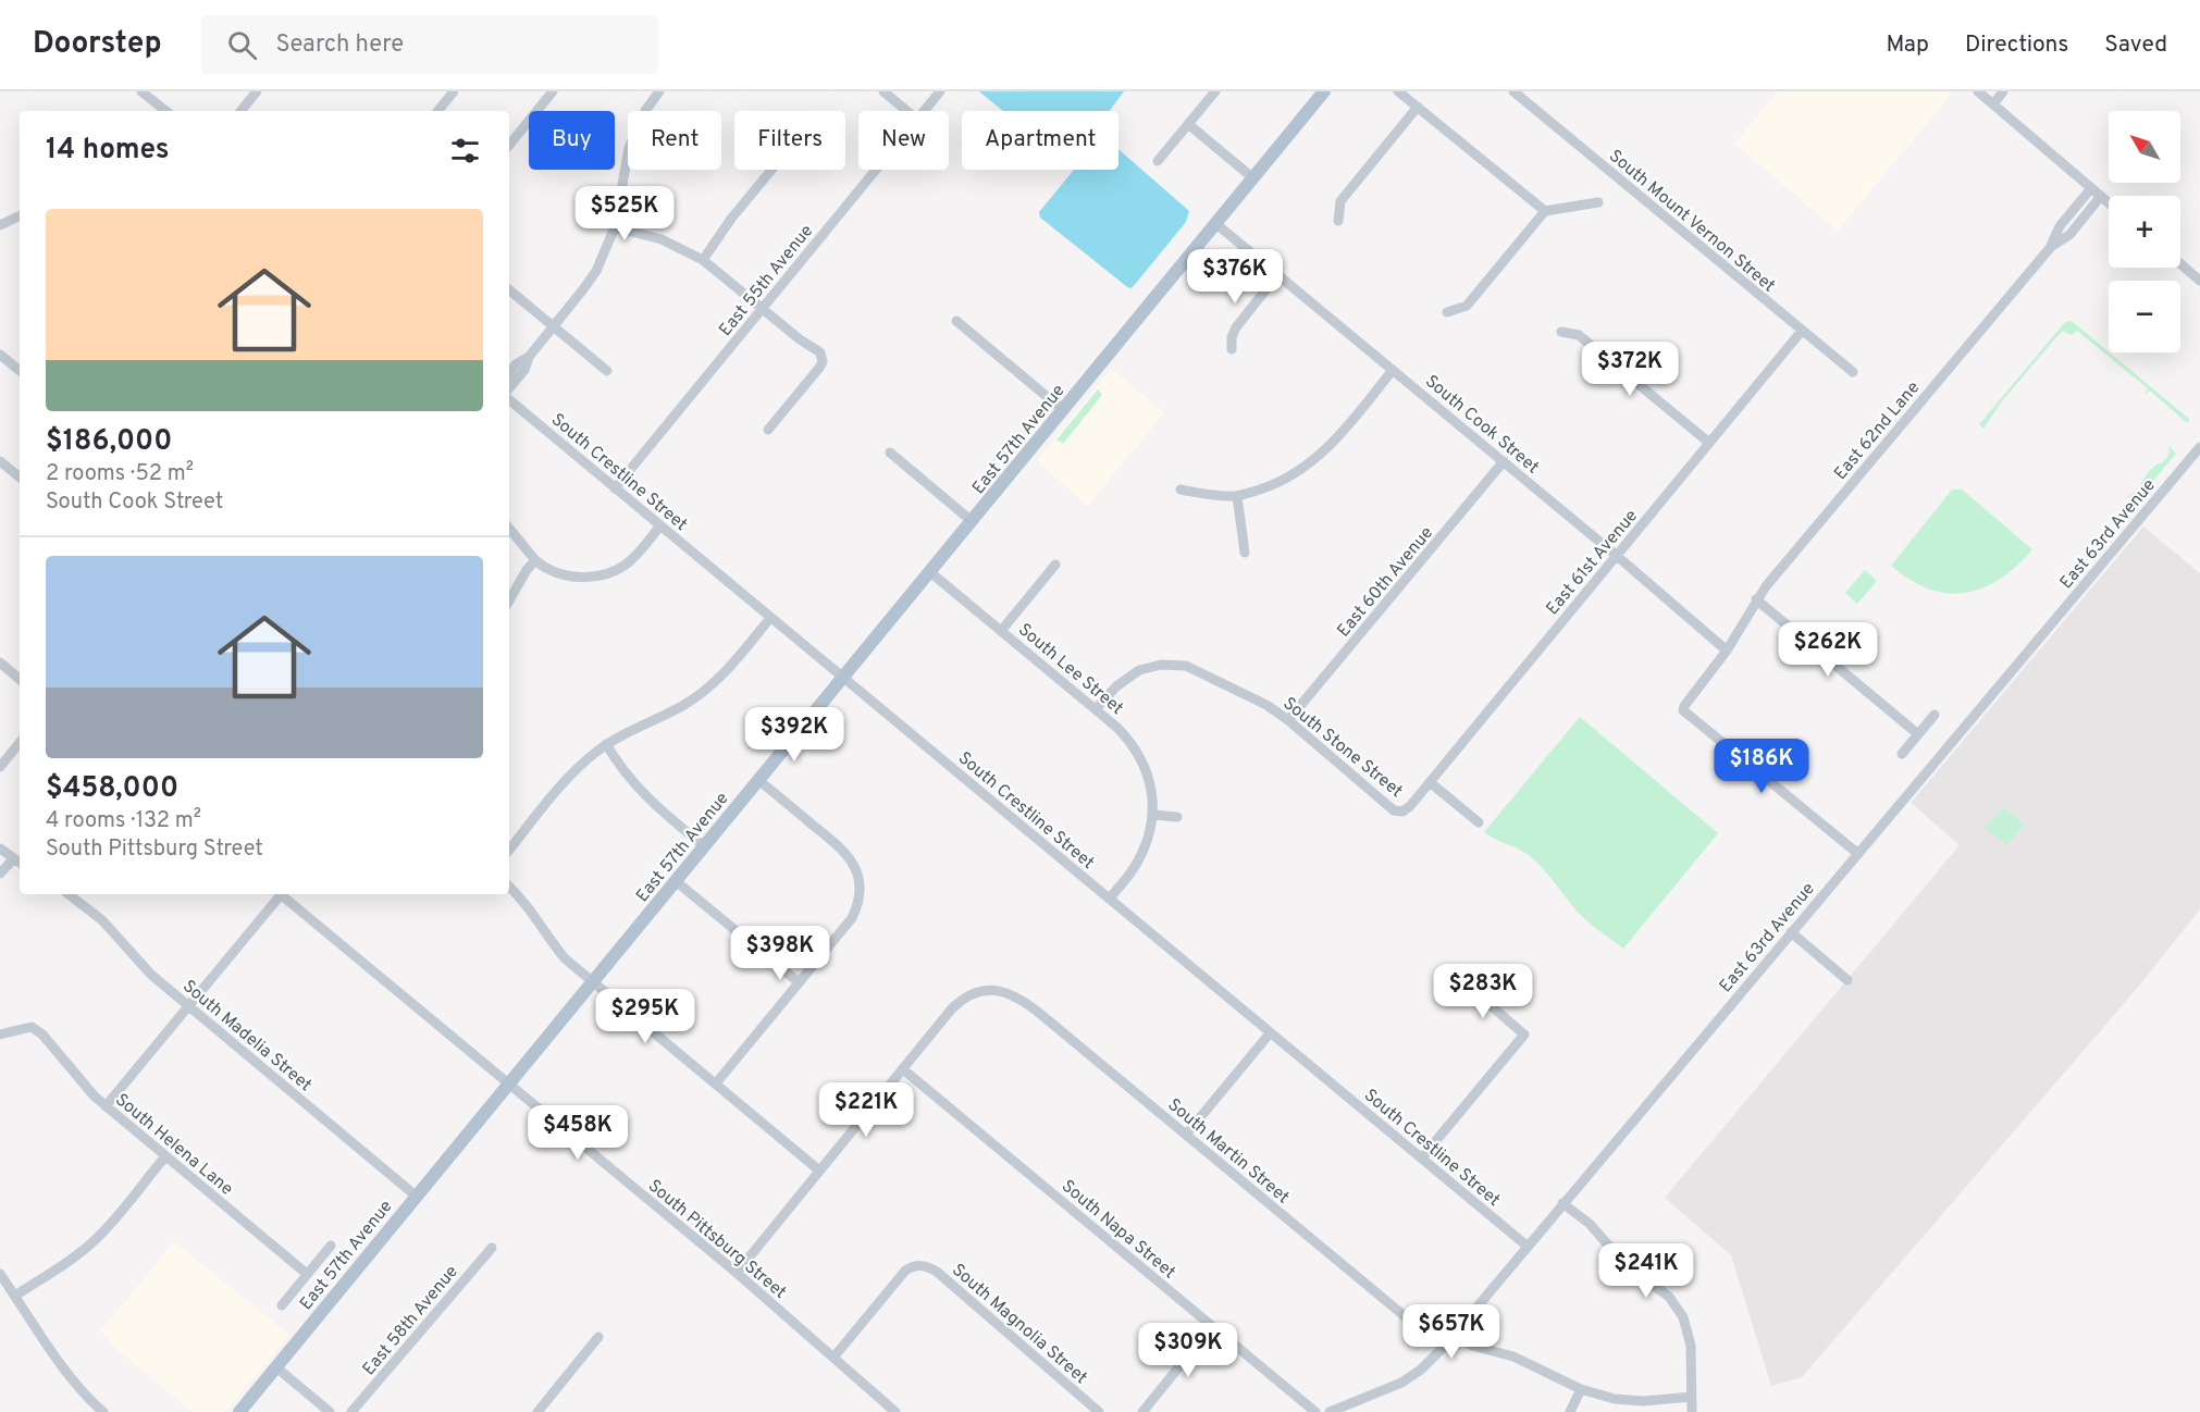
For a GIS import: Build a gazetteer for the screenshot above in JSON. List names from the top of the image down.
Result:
{
  "streets": {
    "main road": ["East 57th Avenue"],
    "street": [
      "South Mount Vernon Street",
      "East 55th Avenue",
      "South Cook Street",
      "East 62nd Lane",
      "South Crestline Street",
      "East 63rd Avenue",
      "East 61st Avenue",
      "East 60th Avenue",
      "South Lee Street",
      "South Stone Street",
      "South Madelia Street",
      "South Helena Lane",
      "South Martin Street",
      "South Napa Street",
      "South Pittsburg Street",
      "East 58th Avenue",
      "South Magnolia Street"
    ]
  },
  "crossings": [
    ["South Mount Vernon Street", "East 61st Avenue"],
    ["East 55th Avenue", "South Crestline Street"],
    ["South Cook Street", "East 62nd Lane"],
    ["South Cook Street", "East 57th Avenue"],
    ["South Cook Street", "East 61st Avenue"],
    ["South Cook Street", "East 60th Avenue"],
    ["East 62nd Lane", "East 63rd Avenue"],
    ["East 57th Avenue", "South Crestline Street"],
    ["East 57th Avenue", "South Lee Street"],
    ["East 57th Avenue", "South Madelia Street"],
    ["East 57th Avenue", "South Pittsburg Street"],
    ["South Crestline Street", "East 63rd Avenue"],
    ["South Crestline Street", "South Lee Street"],
    ["East 63rd Avenue", "South Martin Street"],
    ["East 61st Avenue", "South Stone Street"],
    ["East 60th Avenue", "South Stone Street"],
    ["South Lee Street", "South Stone Street"],
    ["South Martin Street", "South Napa Street"],
    ["South Pittsburg Street", "South Magnolia Street"]
  ],
  "north": "top left",
  "page": {
    "header": "Doorstep",
    "search": "Search here",
    "nav": ["Map", "Directions", "Saved"],
    "map_buttons": ["+", "−"],
    "chip": [
      "Buy",
      "Rent",
      "Filters",
      "New",
      "Apartment"
    ],
    "heading": "14 homes",
    "price": [
      "$525K",
      "$376K",
      "$372K",
      "$262K",
      "$392K",
      "$186K",
      "$398K",
      "$283K",
      "$295K",
      "$221K",
      "$458K",
      "$241K",
      "$657K",
      "$309K"
    ],
    "list": [
      {
        "name": "$186,000",
        "note": "2 rooms · 52 m² · South Cook Street"
      },
      {
        "name": "$458,000",
        "note": "4 rooms · 132 m² · South Pittsburg Street"
      }
    ]
  }
}
